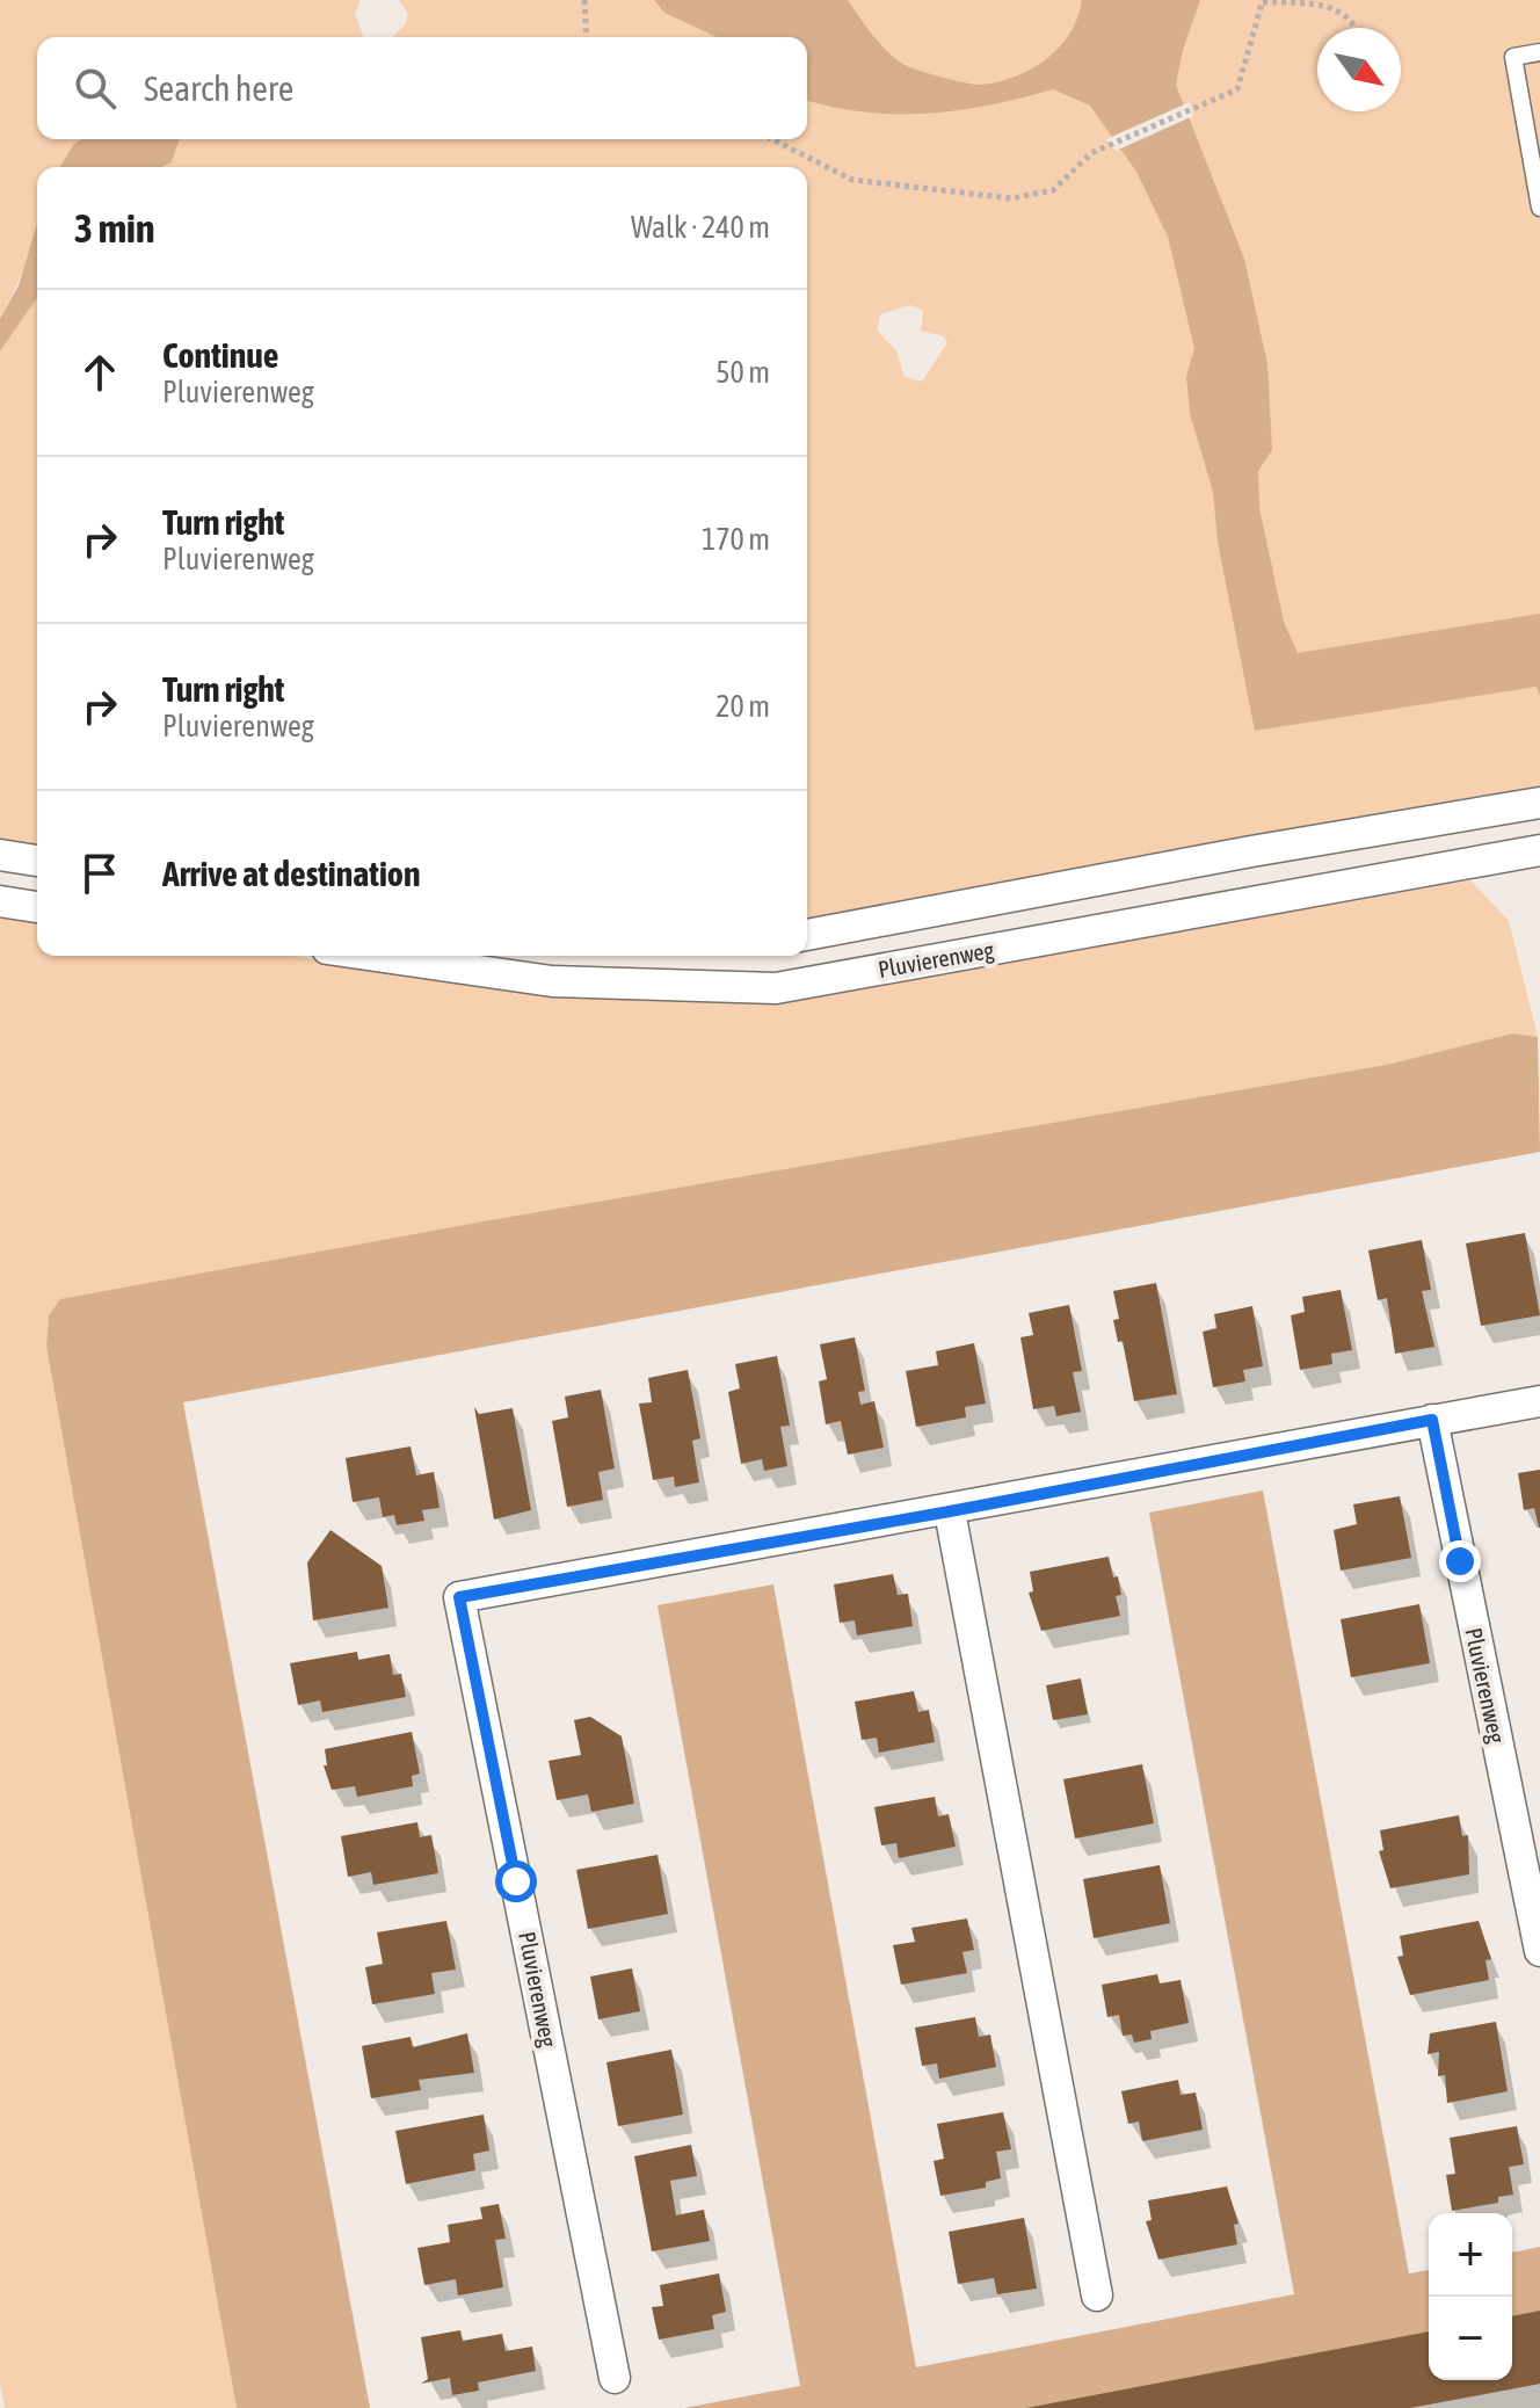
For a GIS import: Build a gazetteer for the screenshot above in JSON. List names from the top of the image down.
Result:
{
  "streets": {
    "street": ["Pluvierenweg"]
  },
  "north": "bottom right",
  "page": {
    "search": "Search here",
    "heading": ["3 min", "Walk · 240 m"],
    "list": [
      ["Continue", "Pluvierenweg", "50 m"],
      ["Turn right", "Pluvierenweg", "170 m"],
      ["Turn right", "Pluvierenweg", "20 m"],
      "Arrive at destination"
    ],
    "map_buttons": ["+", "−"]
  }
}
